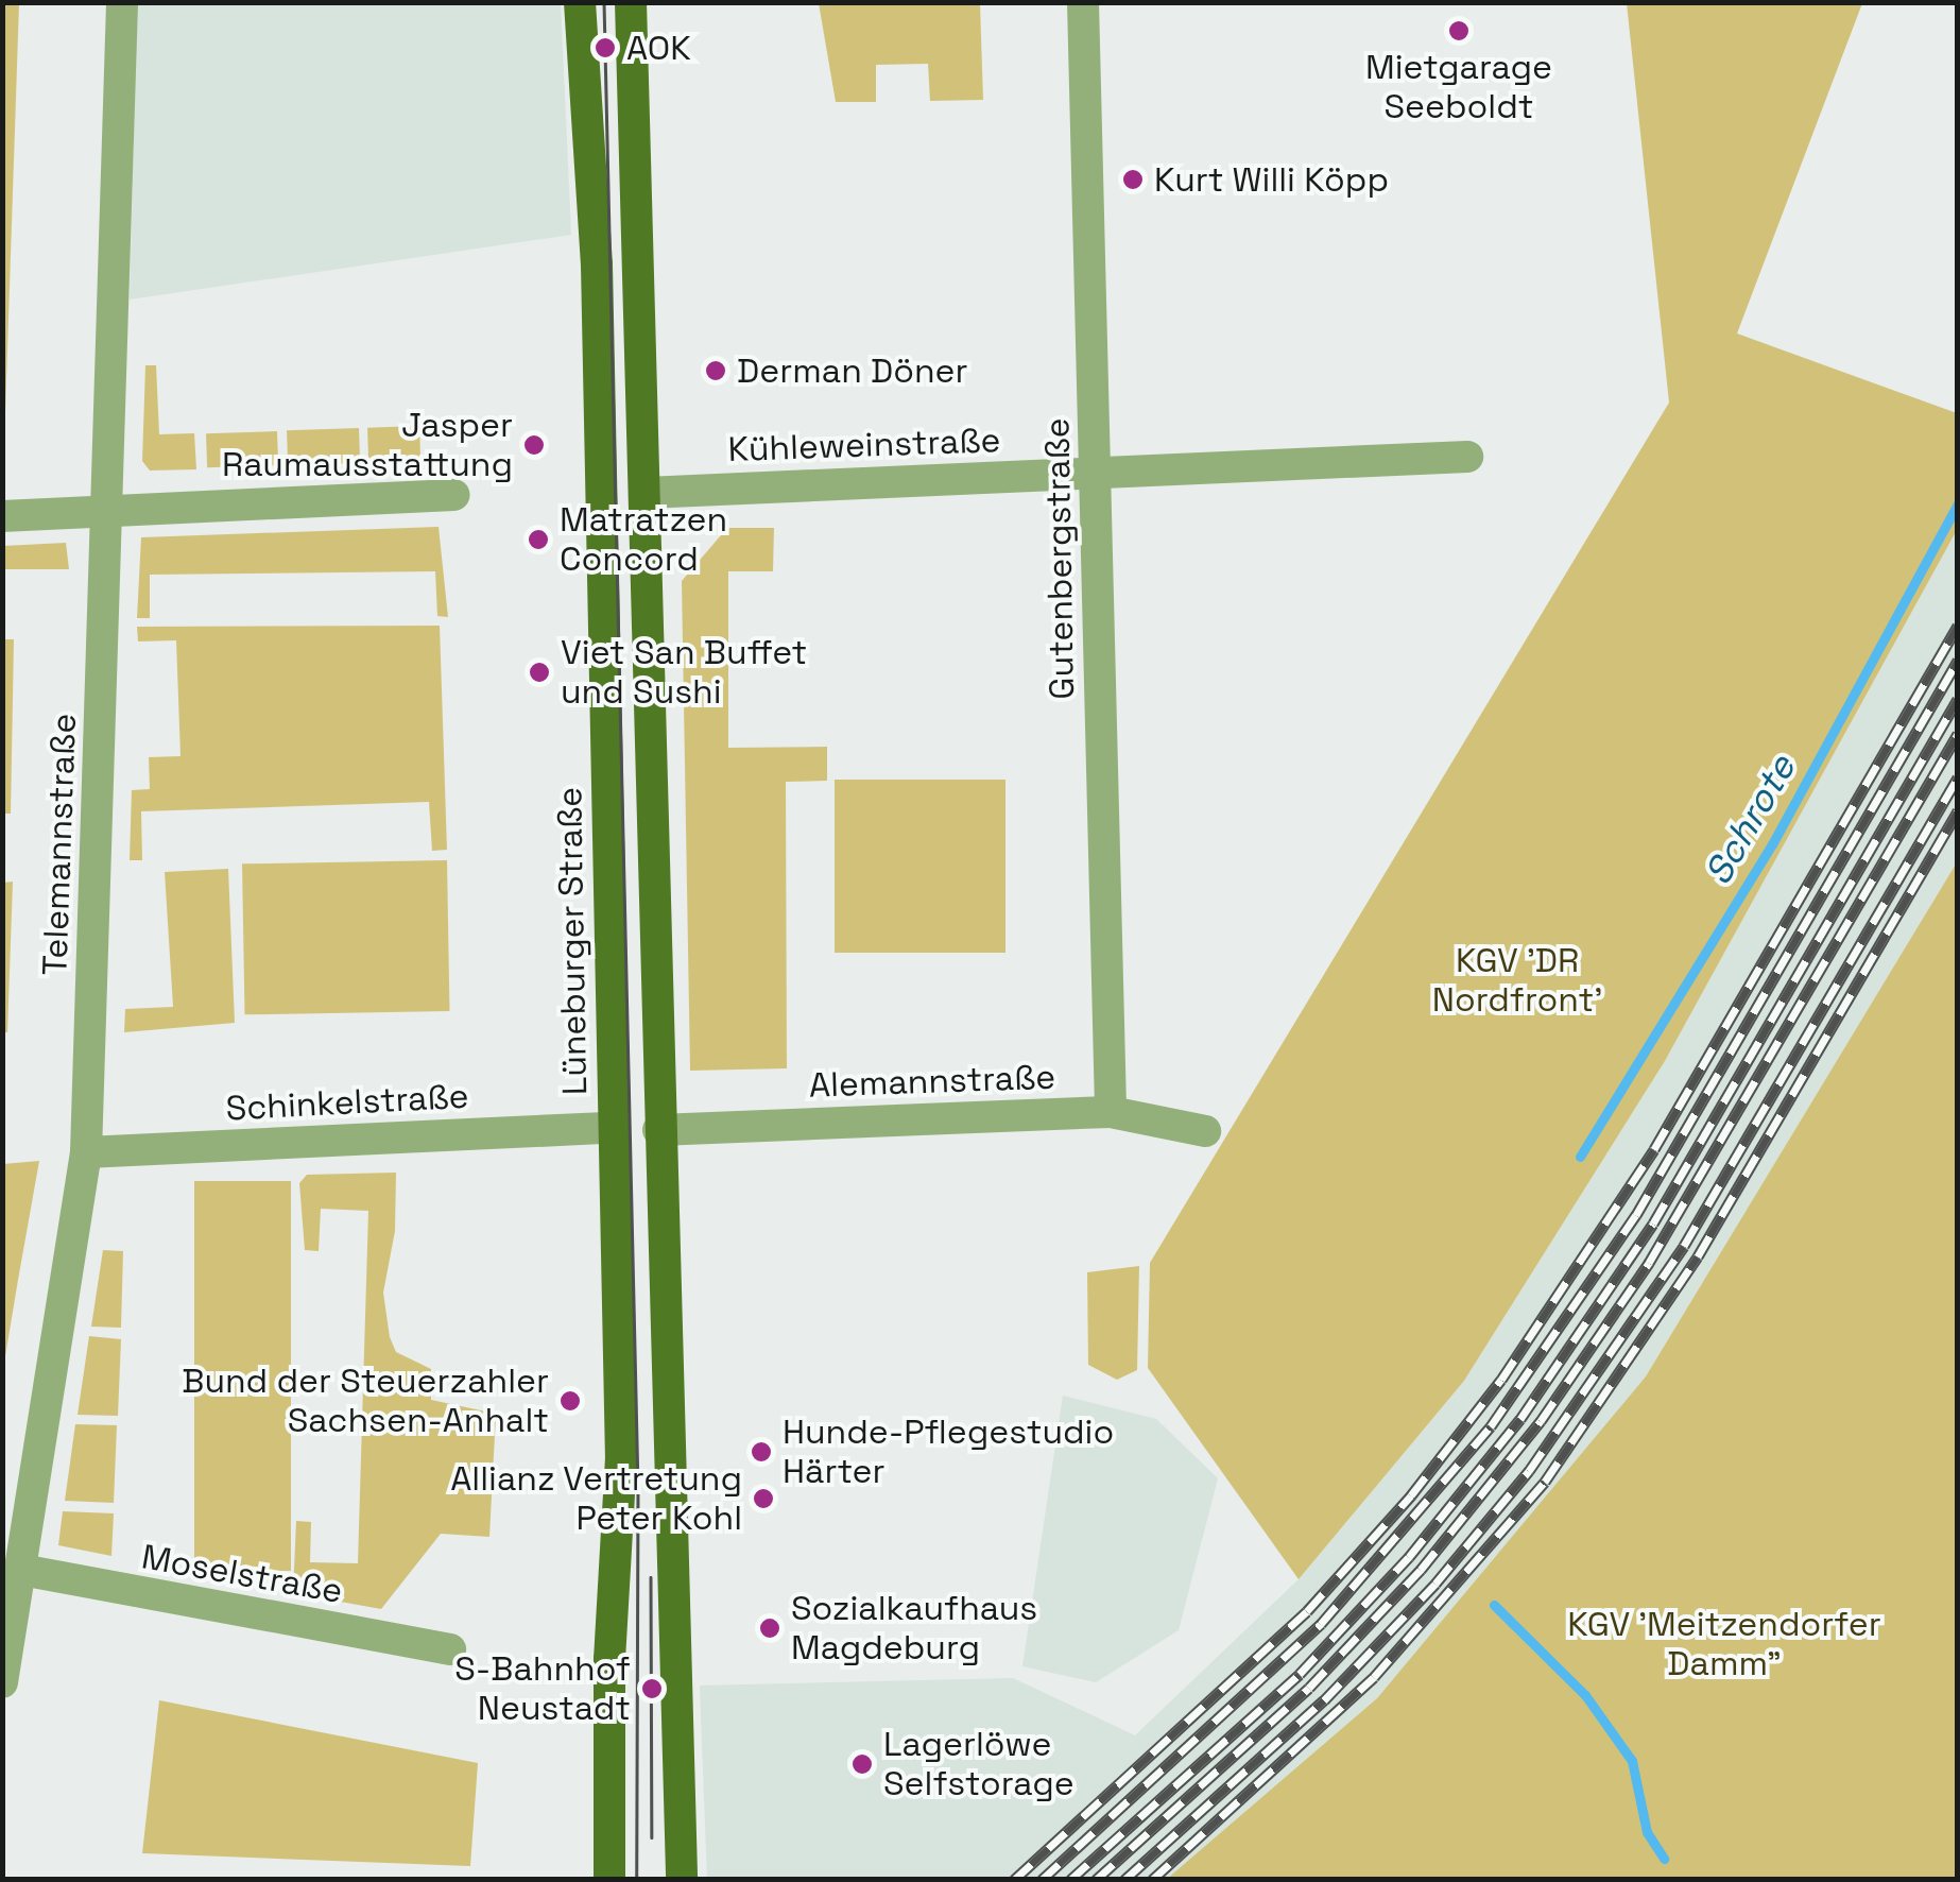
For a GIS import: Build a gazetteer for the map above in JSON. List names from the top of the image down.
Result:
{
  "streets": {
    "main road": ["Lüneburger Straße"],
    "street": [
      "Kühleweinstraße",
      "Gutenbergstraße",
      "Telemannstraße",
      "Alemannstraße",
      "Schinkelstraße",
      "Moselstraße"
    ]
  },
  "crossings": [
    ["Kühleweinstraße", "Gutenbergstraße"],
    ["Gutenbergstraße", "Alemannstraße"],
    ["Telemannstraße", "Schinkelstraße"],
    ["Telemannstraße", "Moselstraße"],
    ["Lüneburger Straße", "Schinkelstraße"]
  ],
  "water": ["Schrote"],
  "parks": ["KGV 'DR Nordfront'", "KGV 'Meitzendorfer Damm\""],
  "places": [
    "Mietgarage Seeboldt",
    "AOK",
    "Kurt Willi Köpp",
    "Derman Döner",
    "Jasper Raumausstattung",
    "Matratzen Concord",
    "Viet San Buffet und Sushi",
    "Bund der Steuerzahler Sachsen-Anhalt",
    "Hunde-Pflegestudio Härter",
    "Allianz Vertretung Peter Kohl",
    "Sozialkaufhaus Magdeburg",
    "S-Bahnhof Neustadt",
    "Lagerlöwe Selfstorage"
  ]
}
